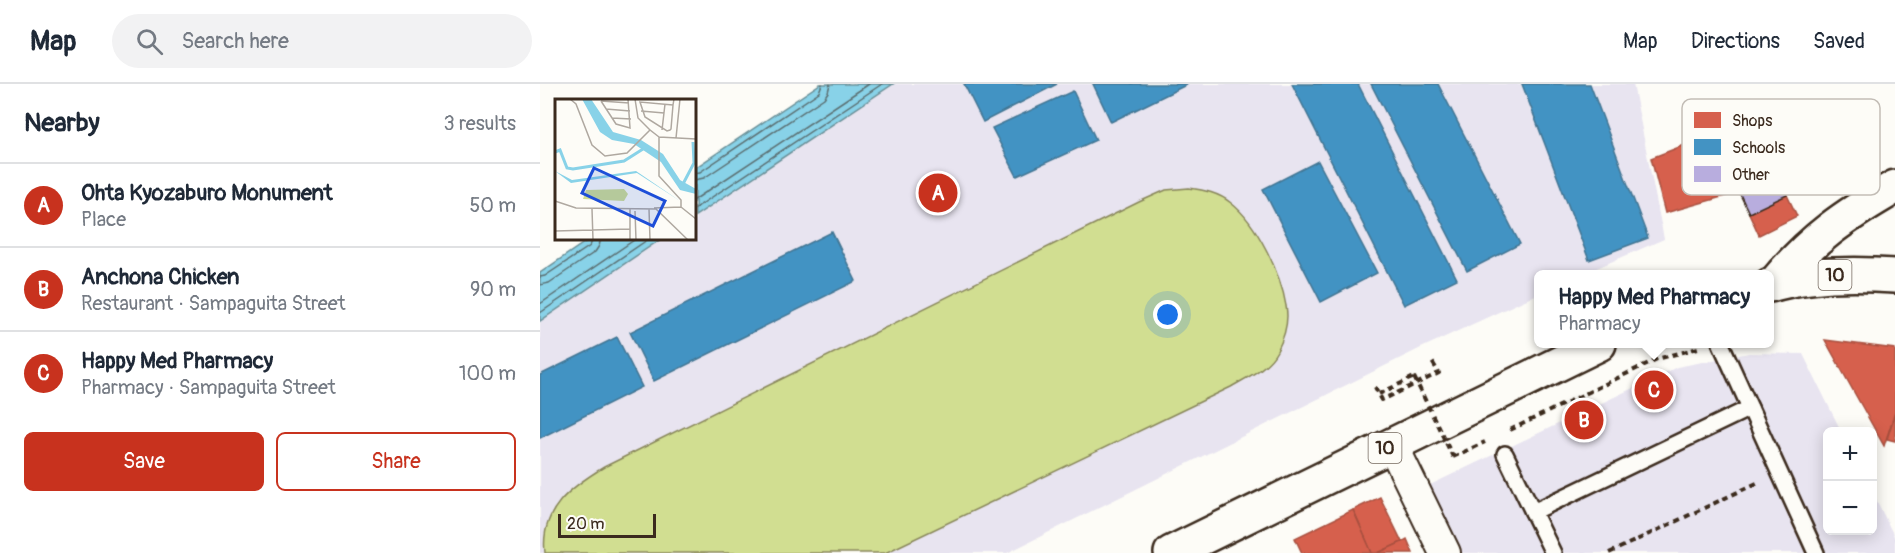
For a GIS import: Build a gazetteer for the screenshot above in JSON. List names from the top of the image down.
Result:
{
  "streets": {
    "main road": ["10"]
  },
  "legend": ["Shops", "Schools", "Other"],
  "scale_bar": "20 m",
  "page": {
    "header": "Map",
    "search": "Search here",
    "nav": ["Map", "Directions", "Saved"],
    "heading": ["Nearby", "3 results"],
    "list": [
      {
        "mark": "A",
        "name": "Ohta Kyozaburo Monument",
        "note": "Place",
        "value": "50 m"
      },
      {
        "mark": "B",
        "name": "Anchona Chicken",
        "note": "Restaurant · Sampaguita Street",
        "value": "90 m"
      },
      {
        "mark": "C",
        "name": "Happy Med Pharmacy",
        "note": "Pharmacy · Sampaguita Street",
        "value": "100 m"
      }
    ],
    "pins": ["A", "C", "B"],
    "popup": ["Happy Med Pharmacy", "Pharmacy"],
    "buttons": ["Save", "Share"],
    "map_buttons": ["+", "−"],
    "scale": "20 m"
  }
}
